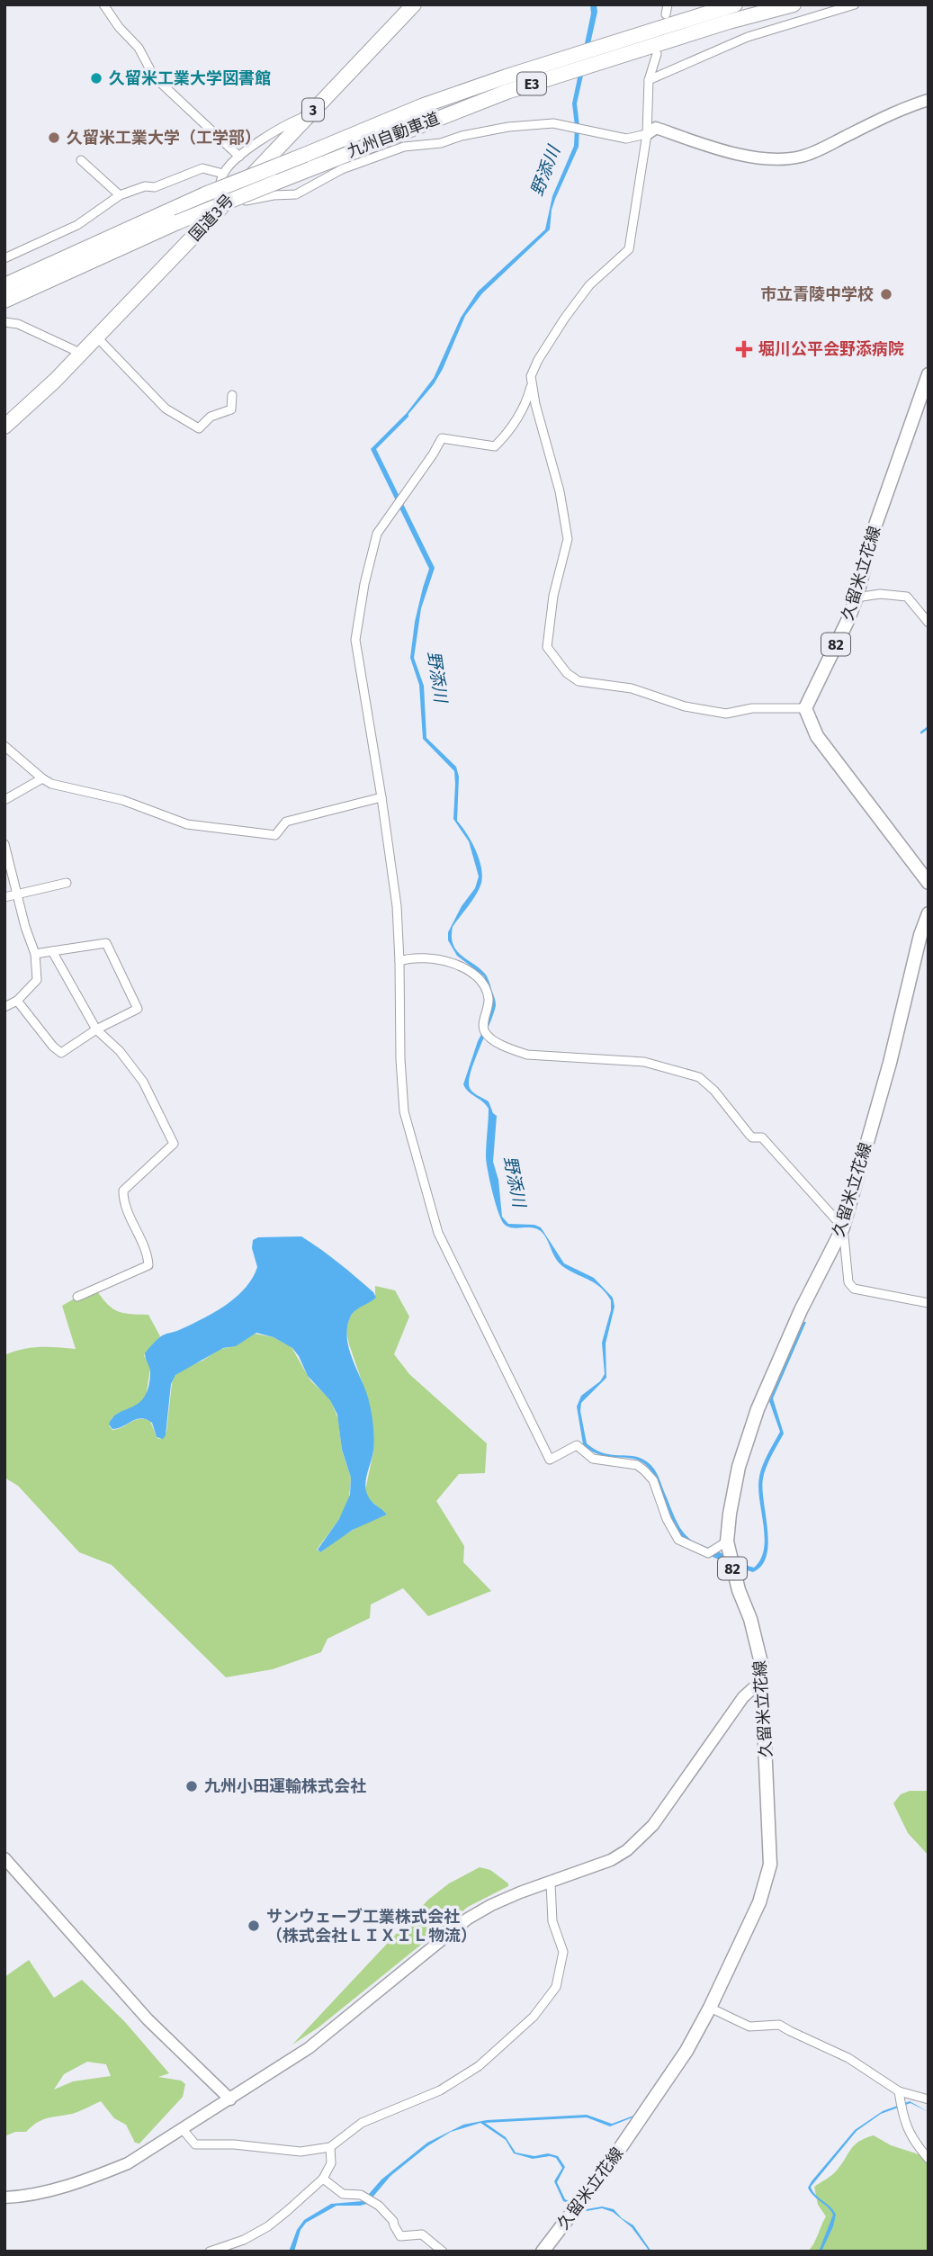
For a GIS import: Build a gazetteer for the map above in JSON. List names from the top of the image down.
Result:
{
  "streets": {
    "highway": [
      "E3",
      "3",
      "九州自動車道",
      "国道3号"
    ],
    "main road": ["久留米立花線", "82"]
  },
  "water": ["野添川"],
  "places": {
    "other": [
      "久留米工業大学図書館",
      "久留米工業大学（工学部）",
      "市立青陵中学校",
      "九州小田運輸株式会社",
      "サンウェーブ工業株式会社 （株式会社ＬＩＸＩＬ物流）"
    ],
    "health": ["堀川公平会野添病院"]
  }
}
